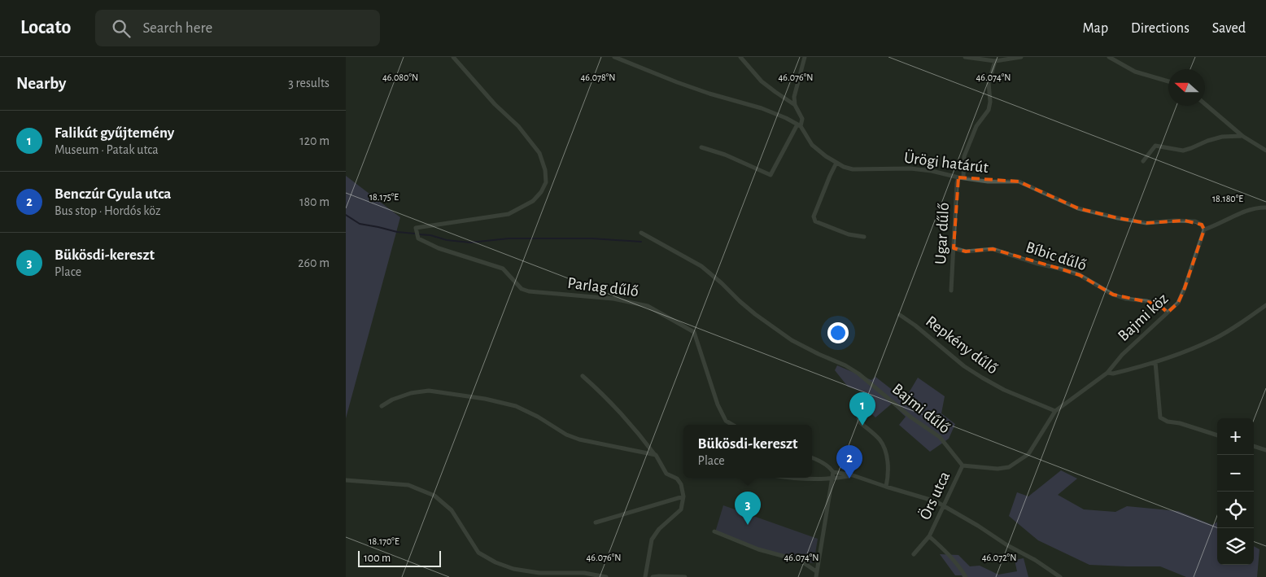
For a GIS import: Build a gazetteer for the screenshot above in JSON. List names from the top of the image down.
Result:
{
  "streets": {
    "street": [
      "Ürögi határút",
      "Ugar dűlő",
      "Bíbic dűlő",
      "Parlag dűlő",
      "Bajmi köz",
      "Repkény dűlő",
      "Bajmi dűlő",
      "Örs utca"
    ]
  },
  "crossings": [
    ["Ürögi határút", "Ugar dűlő"],
    ["Ürögi határút", "Bajmi köz"],
    ["Ugar dűlő", "Bíbic dűlő"],
    ["Bíbic dűlő", "Bajmi köz"],
    ["Bajmi dűlő", "Örs utca"]
  ],
  "scale_bar": "100 m",
  "north": "left",
  "page": {
    "header": "Locato",
    "search": "Search here",
    "nav": ["Map", "Directions", "Saved"],
    "heading": ["Nearby", "3 results"],
    "list": [
      {
        "mark": "1",
        "name": "Falikút gyűjtemény",
        "note": "Museum · Patak utca",
        "value": "120 m"
      },
      {
        "mark": "2",
        "name": "Benczúr Gyula utca",
        "note": "Bus stop · Hordós köz",
        "value": "180 m"
      },
      {
        "mark": "3",
        "name": "Bükösdi-kereszt",
        "note": "Place",
        "value": "260 m"
      }
    ],
    "pins": ["1", "2", "3"],
    "map_buttons": ["+", "−"],
    "popup": ["Bükösdi-kereszt", "Place"],
    "scale": "100 m"
  },
  "coordinates": [
    "46.078°N",
    "46.076°N",
    "46.074°N",
    "46.080°N",
    "18.175°E",
    "18.180°E",
    "18.170°E",
    "46.072°N"
  ]
}
